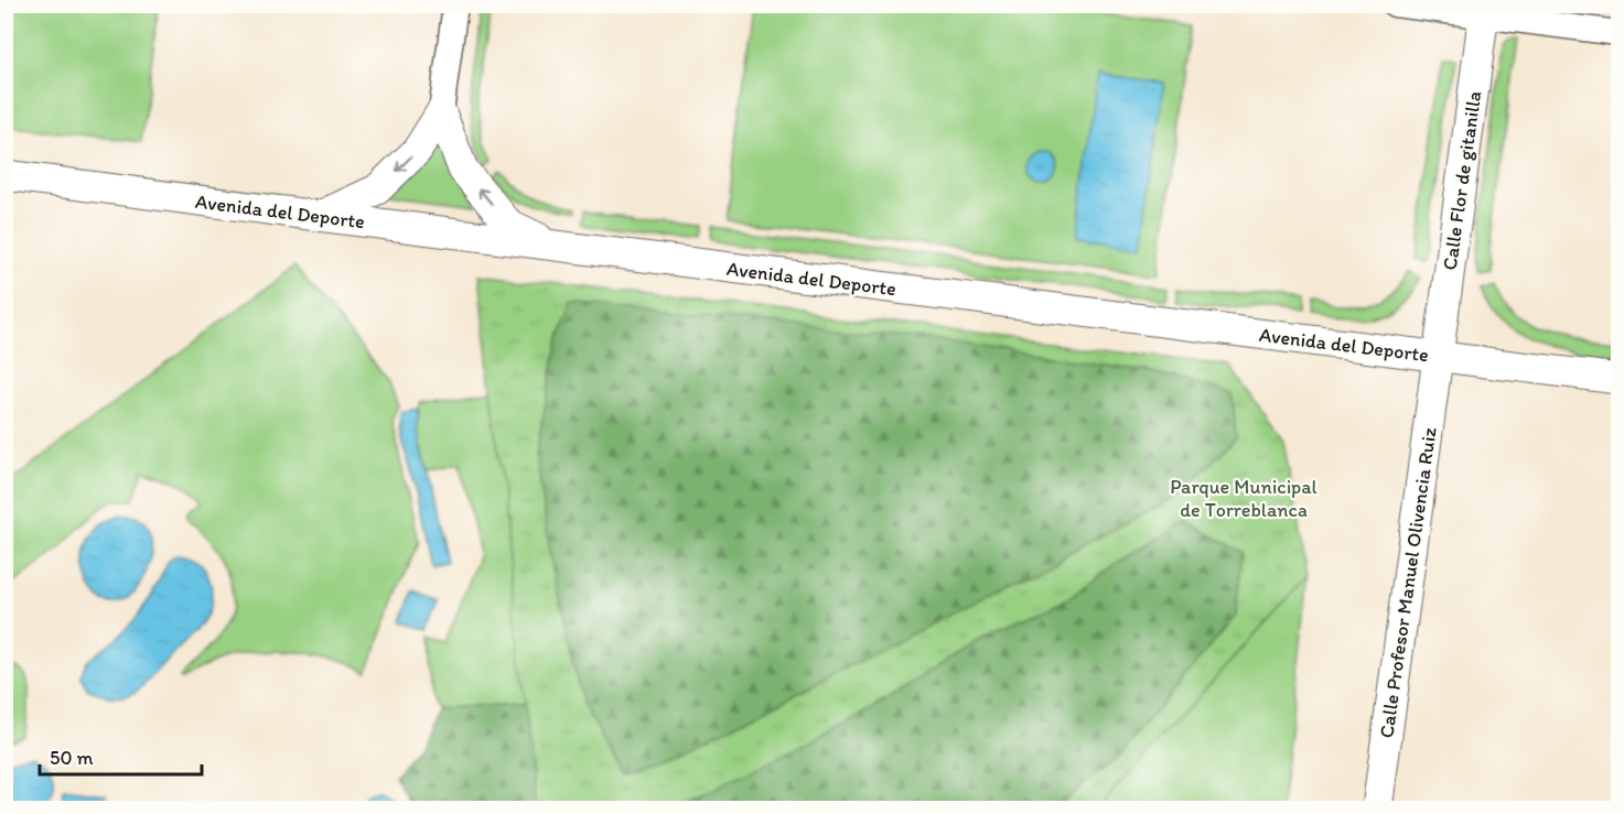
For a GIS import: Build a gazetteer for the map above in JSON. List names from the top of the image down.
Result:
{
  "streets": {
    "street": ["Calle Flor de gitanilla", "Avenida del Deporte", "Calle Profesor Manuel Olivencia Ruiz"]
  },
  "crossings": [
    ["Calle Flor de gitanilla", "Avenida del Deporte"],
    ["Calle Flor de gitanilla", "Calle Profesor Manuel Olivencia Ruiz"],
    ["Avenida del Deporte", "Calle Profesor Manuel Olivencia Ruiz"]
  ],
  "parks": ["Parque Municipal de Torreblanca"],
  "scale_bar": "50 m"
}
